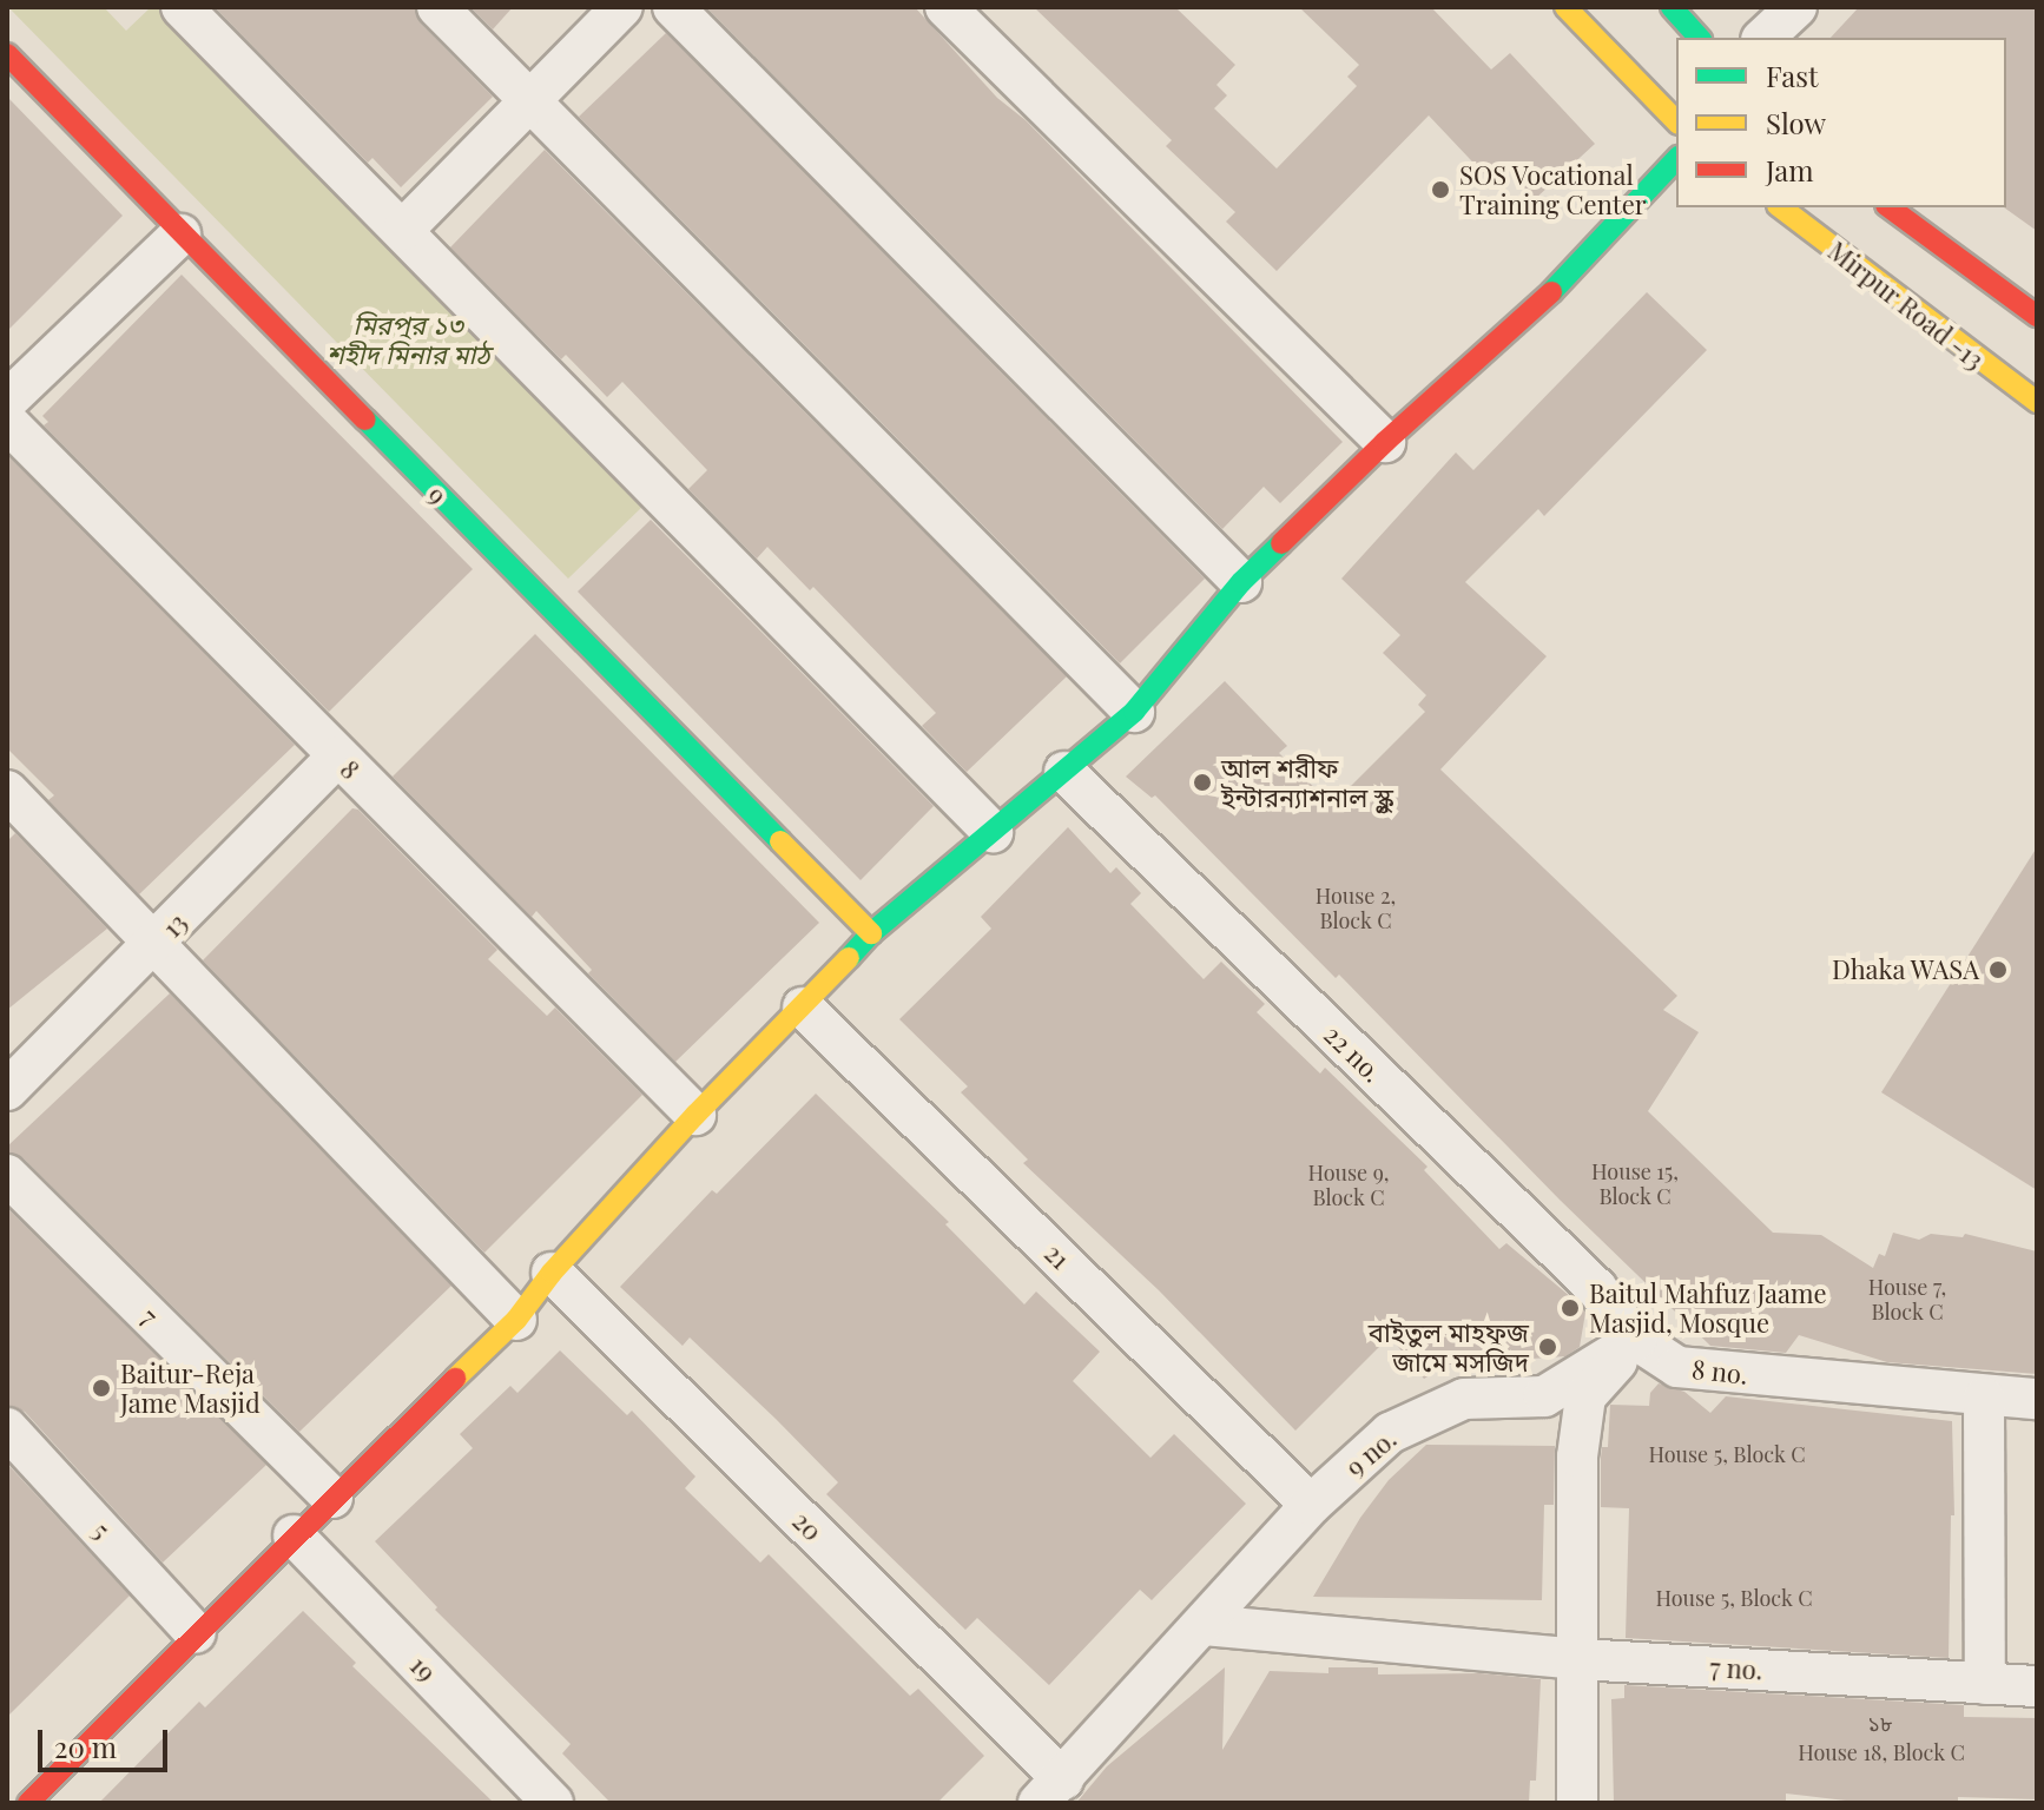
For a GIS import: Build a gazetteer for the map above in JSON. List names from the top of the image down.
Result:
{
  "streets": {
    "street": [
      "Mirpur Road -13",
      "9",
      "8",
      "13",
      "22 no.",
      "21",
      "7",
      "8 no.",
      "9 no.",
      "20",
      "5",
      "19",
      "7 no."
    ]
  },
  "crossings": [
    ["8", "13"],
    ["22 no.", "8 no."],
    ["22 no.", "9 no."],
    ["21", "9 no."],
    ["8 no.", "9 no."],
    ["9 no.", "20"]
  ],
  "parks": ["মিরপুর ১৩ শহীদ মিনার মাঠ"],
  "places": [
    "SOS Vocational Training Center",
    "আল শরীফ ইন্টারন্যাশনাল স্কুল",
    "Dhaka WASA",
    "Baitul Mahfuz Jaame Masjid, Mosque",
    "বাইতুল মাহফুজ জামে মসজিদ",
    "Baitur-Reja Jame Masjid"
  ],
  "house_numbers": [
    "House 2, Block C",
    "House 15, Block C",
    "House 9, Block C",
    "House 7, Block C",
    "House 5, Block C",
    "House 5, Block C",
    "১৮",
    "House 18, Block C"
  ],
  "legend": ["Fast", "Slow", "Jam"],
  "scale_bar": "20 m"
}
